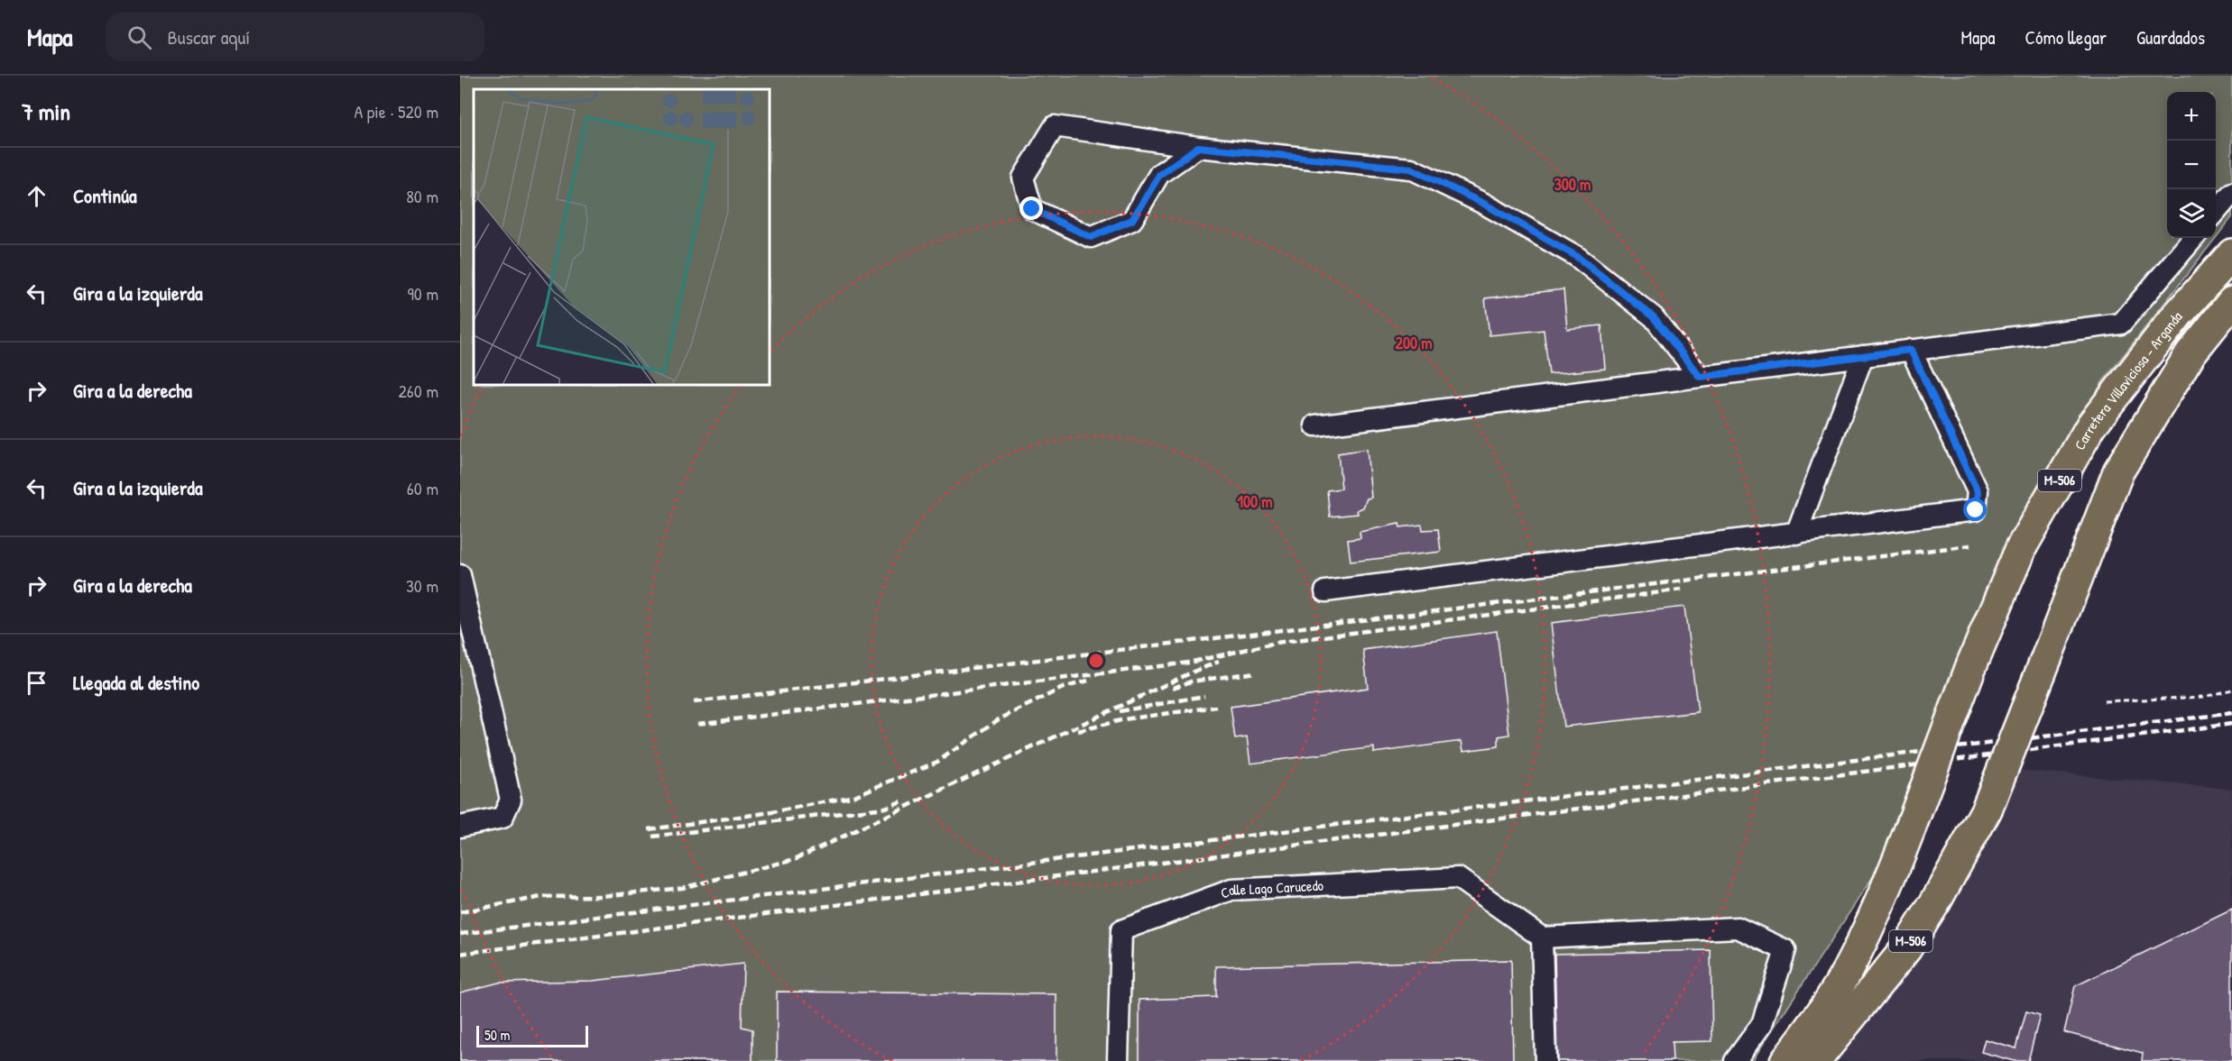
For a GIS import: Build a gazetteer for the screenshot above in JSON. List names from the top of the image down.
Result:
{
  "streets": {
    "highway": ["Carretera Villaviciosa - Arganda", "M-506"],
    "street": ["Calle Lago Carucedo"]
  },
  "scale_bar": "50 m",
  "page": {
    "header": "Mapa",
    "search": "Buscar aquí",
    "nav": ["Mapa", "Cómo llegar", "Guardados"],
    "heading": ["7 min", "A pie · 520 m"],
    "map_buttons": ["+", "−"],
    "list": [
      ["Continúa", "80 m"],
      ["Gira a la izquierda", "90 m"],
      ["Gira a la derecha", "260 m"],
      ["Gira a la izquierda", "60 m"],
      ["Gira a la derecha", "30 m"],
      "Llegada al destino"
    ],
    "scale": "50 m"
  },
  "rings": ["300 m", "200 m", "100 m"]
}
